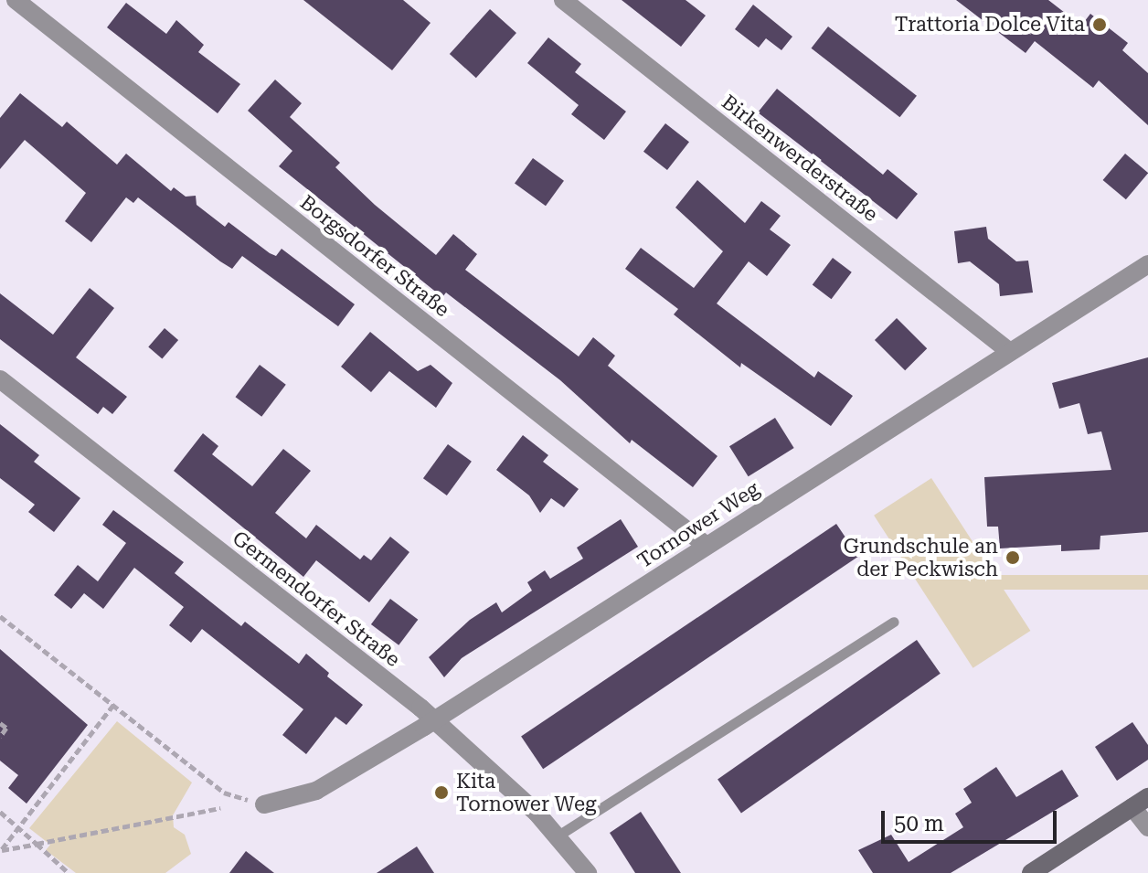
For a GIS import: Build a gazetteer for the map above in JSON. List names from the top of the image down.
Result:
{
  "streets": {
    "street": [
      "Birkenwerderstraße",
      "Borgsdorfer Straße",
      "Tornower Weg",
      "Germendorfer Straße"
    ]
  },
  "crossings": [
    ["Birkenwerderstraße", "Tornower Weg"],
    ["Borgsdorfer Straße", "Tornower Weg"],
    ["Tornower Weg", "Germendorfer Straße"]
  ],
  "places": ["Trattoria Dolce Vita", "Grundschule an der Peckwisch", "Kita Tornower Weg"],
  "scale_bar": "50 m"
}
